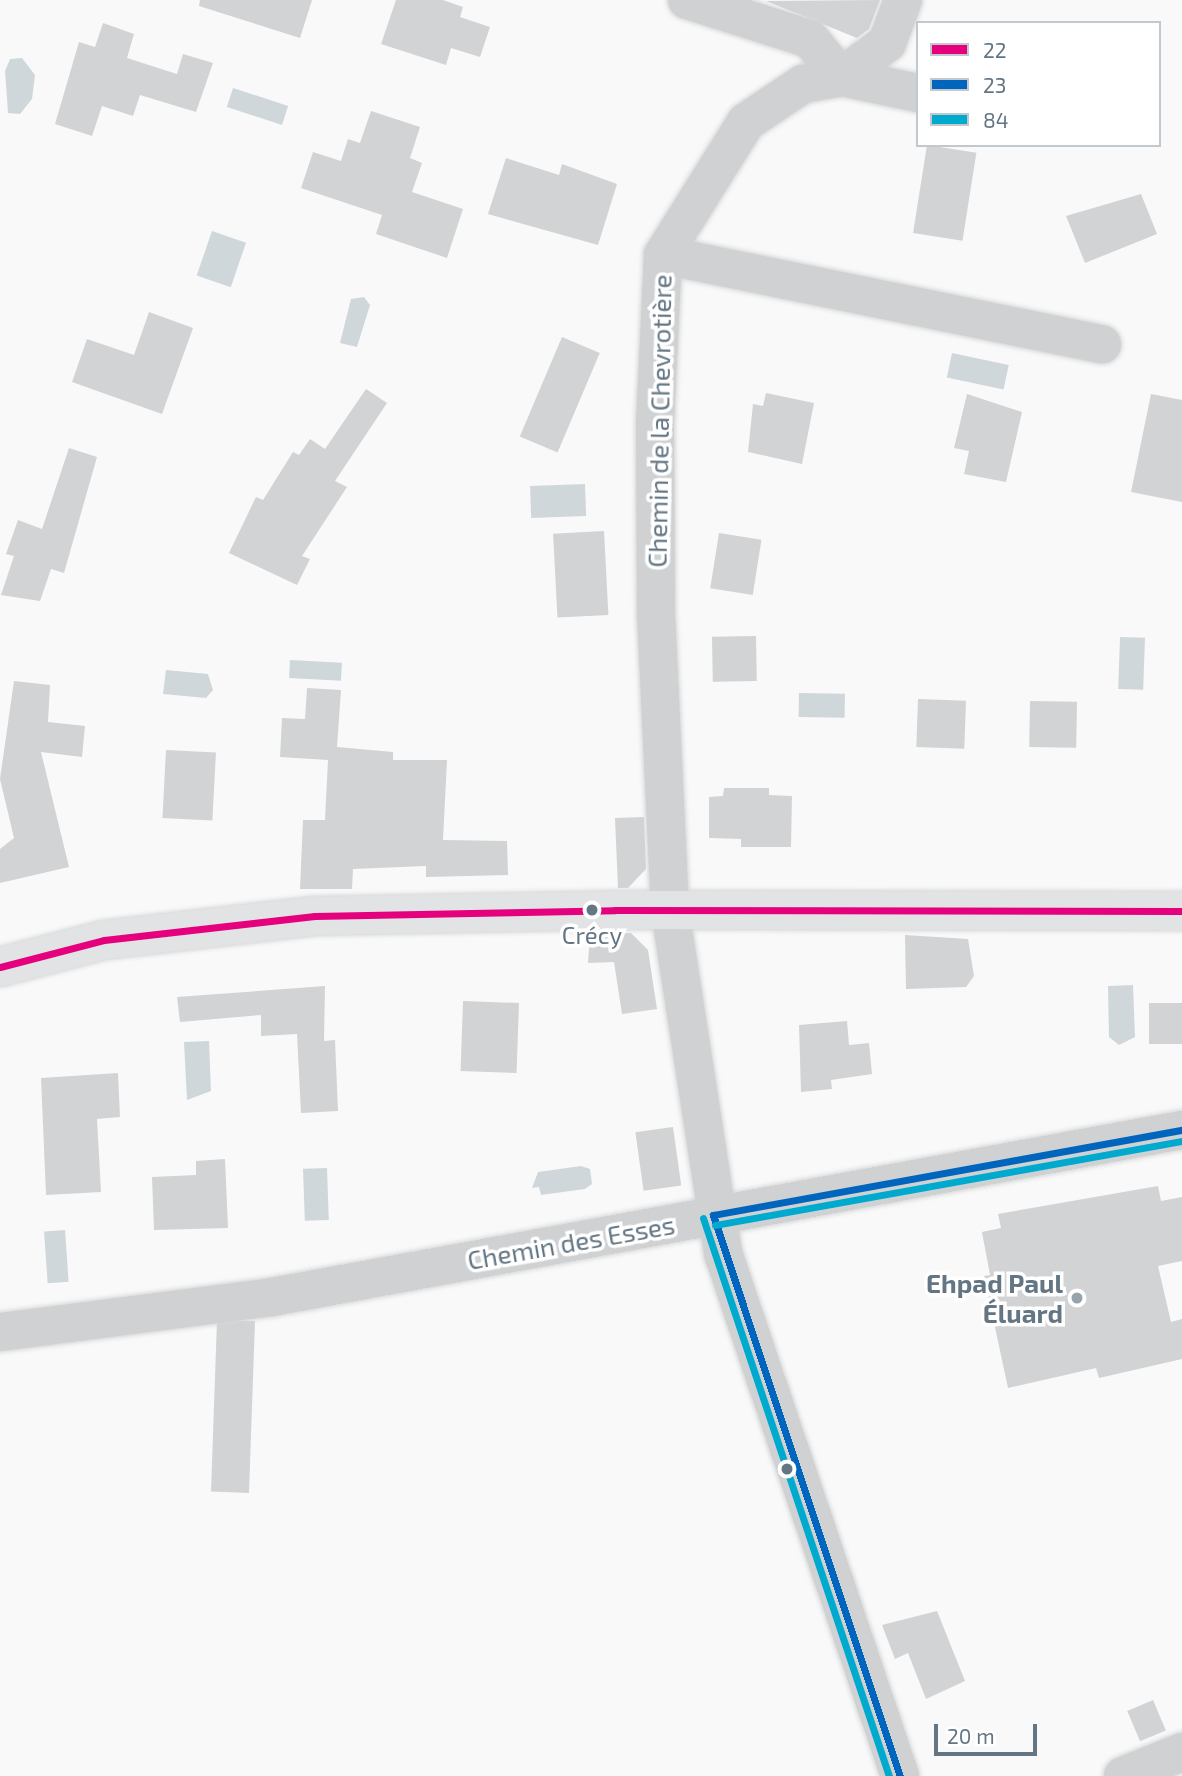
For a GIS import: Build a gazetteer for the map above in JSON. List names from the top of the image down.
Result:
{
  "streets": {
    "street": ["Chemin de la Chevrotière", "Chemin des Esses"]
  },
  "crossings": [
    ["Chemin de la Chevrotière", "Chemin des Esses"]
  ],
  "places": ["Crécy", "Ehpad Paul Éluard"],
  "lines": ["transit line 22", "transit line 23", "transit line 84"],
  "legend": ["22", "23", "84"],
  "scale_bar": "20 m"
}
